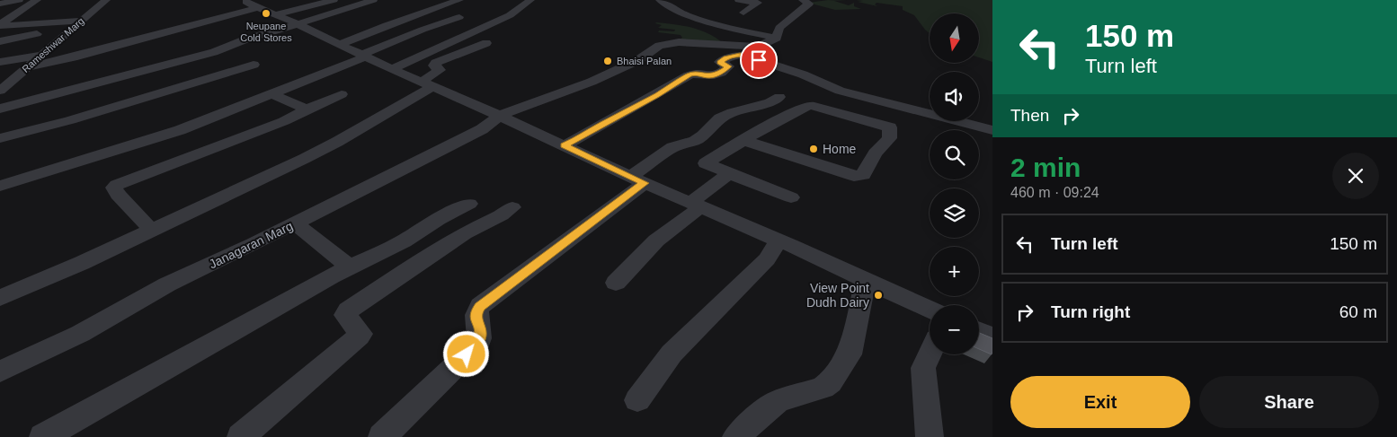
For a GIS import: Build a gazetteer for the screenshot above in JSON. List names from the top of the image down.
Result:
{
  "streets": {
    "street": ["Rameshwar Marg", "Janagaran Marg"]
  },
  "places": [
    "Neupane Cold Stores",
    "Bhaisi Palan",
    "Home",
    "View Point Dudh Dairy"
  ],
  "north": "bottom",
  "page": {
    "turn": ["150 m", "Turn left"],
    "map_buttons": ["+", "−"],
    "then": "Then",
    "heading": ["2 min", "460 m · 09:24"],
    "list": [
      {
        "name": "Turn left",
        "value": "150 m"
      },
      {
        "name": "Turn right",
        "value": "60 m"
      }
    ],
    "buttons": ["Exit", "Share"]
  }
}
